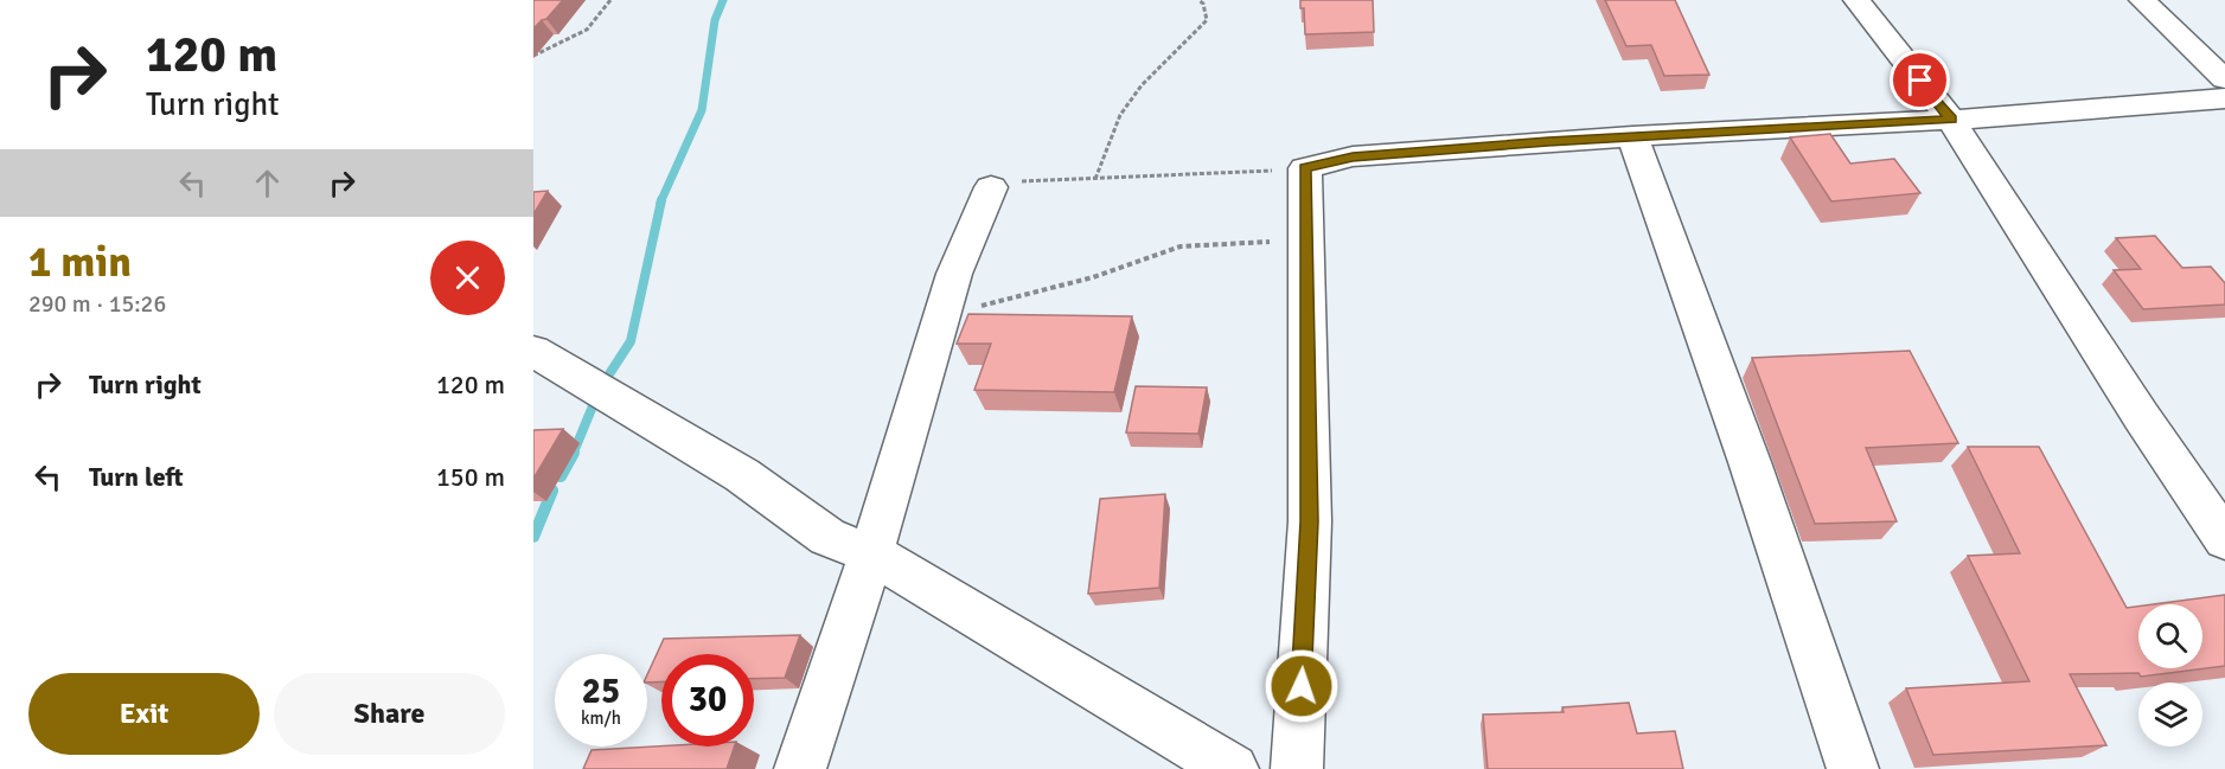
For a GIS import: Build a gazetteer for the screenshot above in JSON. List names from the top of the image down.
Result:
{
  "page": {
    "turn": ["120 m", "Turn right"],
    "heading": ["1 min", "290 m · 15:26"],
    "list": [
      {
        "name": "Turn right",
        "value": "120 m"
      },
      {
        "name": "Turn left",
        "value": "150 m"
      }
    ],
    "speed": "25 km/h",
    "limit": "30",
    "buttons": ["Exit", "Share"]
  }
}
